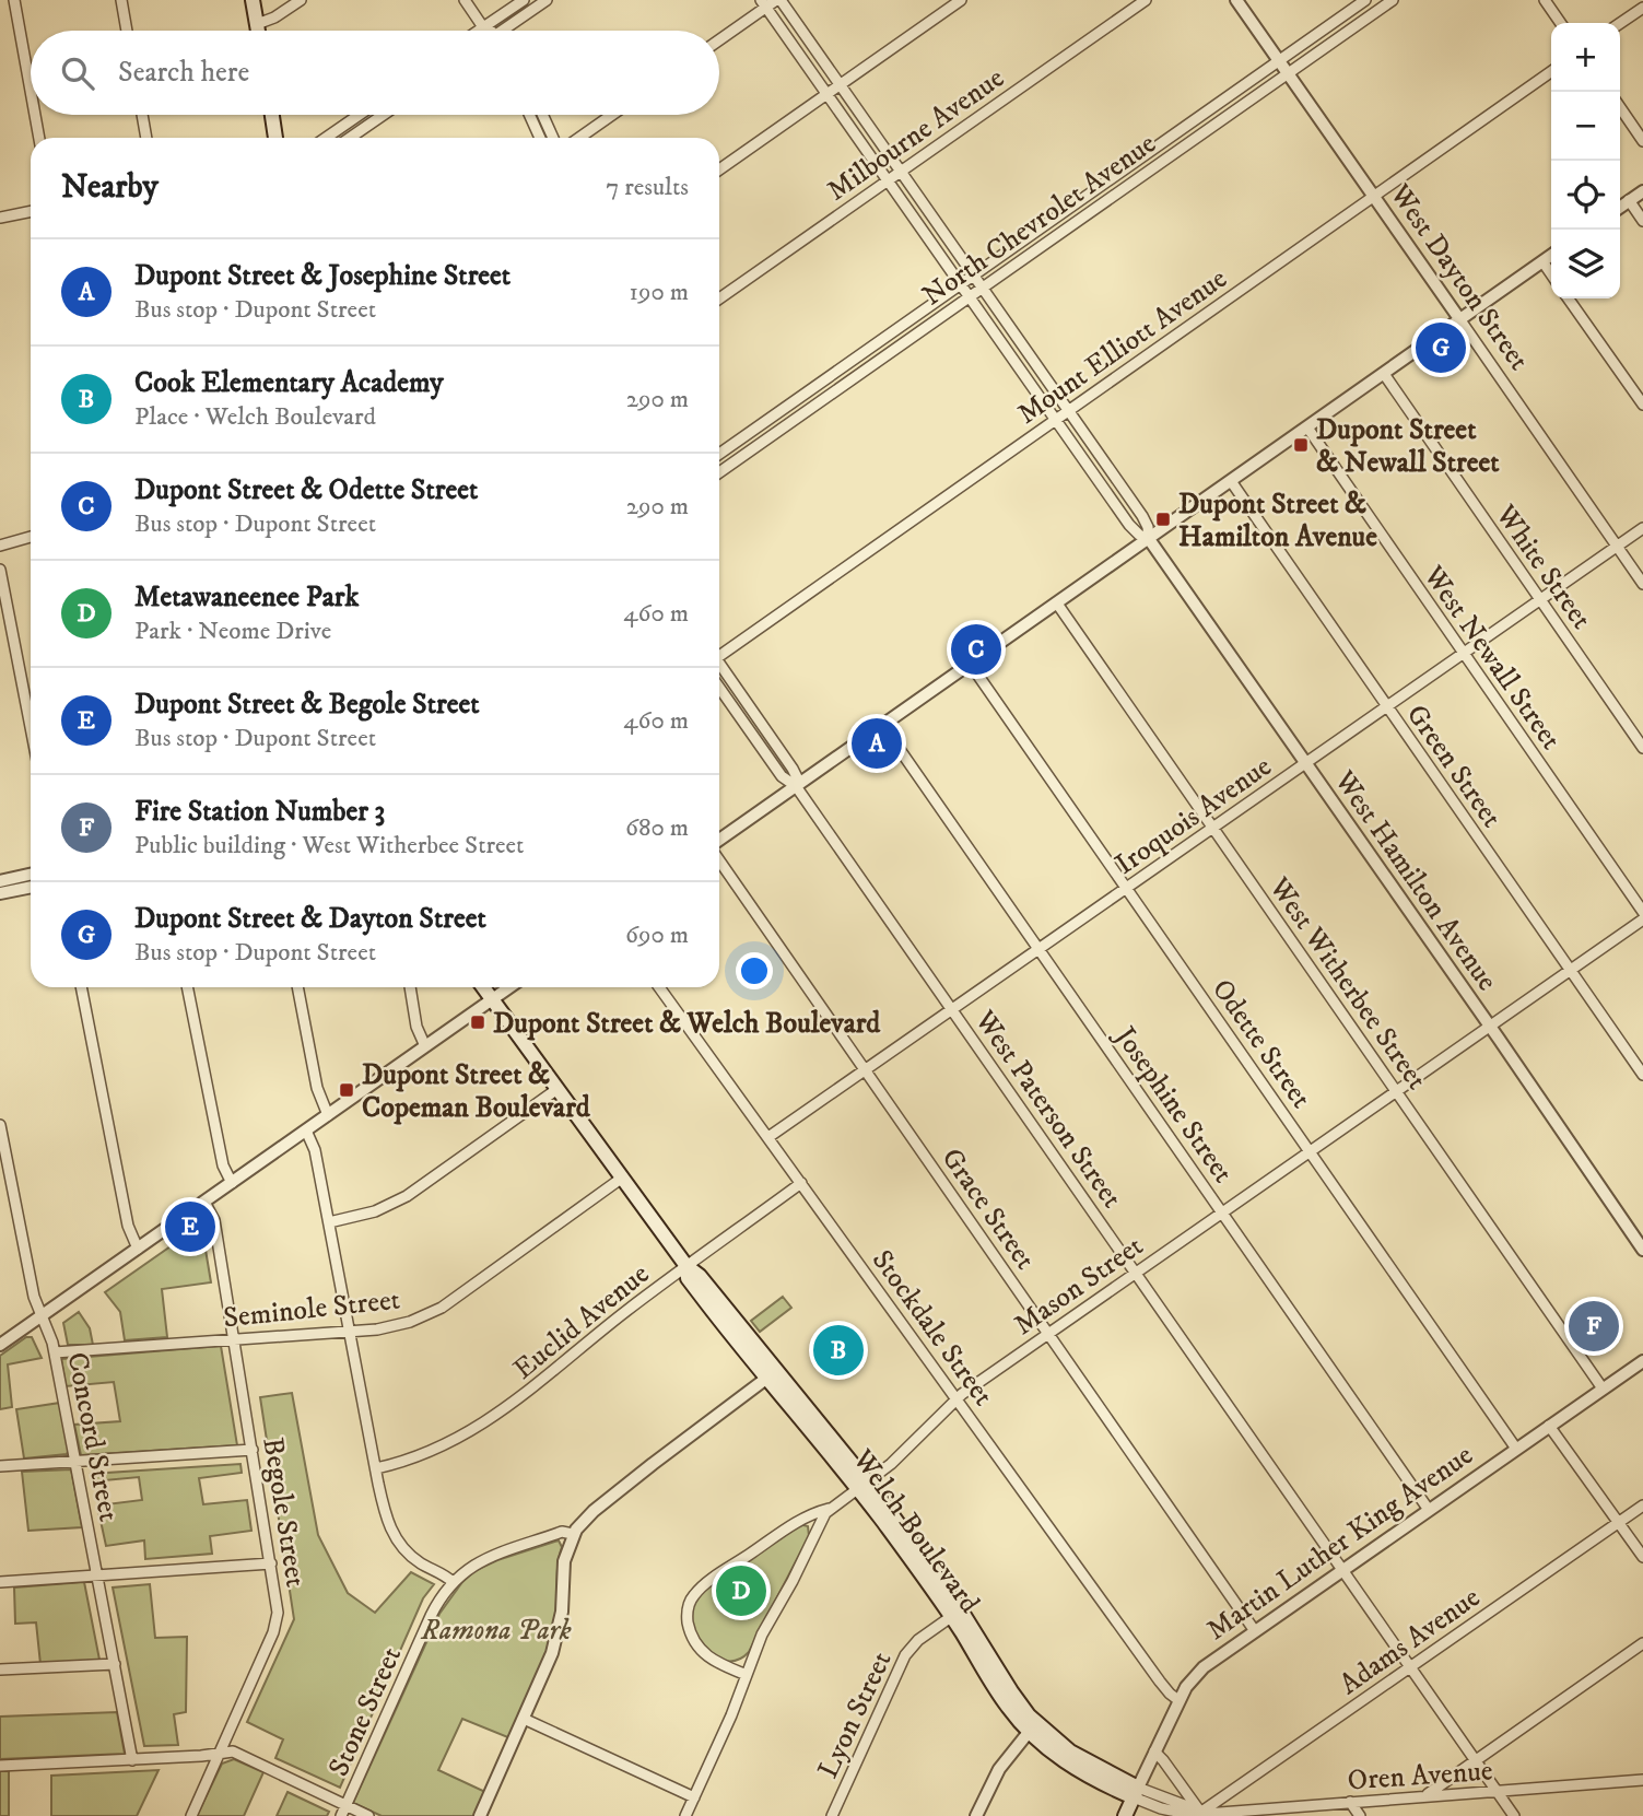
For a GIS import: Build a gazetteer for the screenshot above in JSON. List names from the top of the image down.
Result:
{
  "streets": {
    "main road": ["Welch Boulevard", "Martin Luther King Avenue"],
    "street": [
      "Milbourne Avenue",
      "North Chevrolet Avenue",
      "West Dayton Street",
      "Mount Elliott Avenue",
      "White Street",
      "West Newall Street",
      "Green Street",
      "Iroquois Avenue",
      "West Hamilton Avenue",
      "West Witherbee Street",
      "Odette Street",
      "Josephine Street",
      "West Paterson Street",
      "Grace Street",
      "Mason Street",
      "Seminole Street",
      "Euclid Avenue",
      "Stockdale Street",
      "Concord Street",
      "Begole Street",
      "Adams Avenue",
      "Stone Street",
      "Lyon Street",
      "Oren Avenue"
    ]
  },
  "crossings": [
    ["Milbourne Avenue", "West Hamilton Avenue"],
    ["North Chevrolet Avenue", "West Dayton Street"],
    ["North Chevrolet Avenue", "West Hamilton Avenue"],
    ["West Dayton Street", "Mount Elliott Avenue"],
    ["West Dayton Street", "Iroquois Avenue"],
    ["Mount Elliott Avenue", "West Hamilton Avenue"],
    ["White Street", "Iroquois Avenue"],
    ["West Newall Street", "Iroquois Avenue"],
    ["Green Street", "Iroquois Avenue"],
    ["Green Street", "Mason Street"],
    ["Iroquois Avenue", "West Hamilton Avenue"],
    ["Iroquois Avenue", "West Witherbee Street"],
    ["Iroquois Avenue", "Odette Street"],
    ["Iroquois Avenue", "Josephine Street"],
    ["Iroquois Avenue", "West Paterson Street"],
    ["Iroquois Avenue", "Grace Street"],
    ["Iroquois Avenue", "Stockdale Street"],
    ["West Hamilton Avenue", "Mason Street"],
    ["West Witherbee Street", "Mason Street"],
    ["West Witherbee Street", "Martin Luther King Avenue"],
    ["Odette Street", "Mason Street"],
    ["Odette Street", "Martin Luther King Avenue"],
    ["Josephine Street", "Mason Street"],
    ["Josephine Street", "Martin Luther King Avenue"],
    ["West Paterson Street", "Mason Street"],
    ["West Paterson Street", "Martin Luther King Avenue"],
    ["West Paterson Street", "Adams Avenue"],
    ["West Paterson Street", "Oren Avenue"],
    ["Grace Street", "Mason Street"],
    ["Grace Street", "Martin Luther King Avenue"],
    ["Mason Street", "Stockdale Street"],
    ["Mason Street", "Welch Boulevard"],
    ["Seminole Street", "Concord Street"],
    ["Seminole Street", "Begole Street"],
    ["Seminole Street", "Welch Boulevard"],
    ["Euclid Avenue", "Stockdale Street"],
    ["Euclid Avenue", "Welch Boulevard"],
    ["Stockdale Street", "Martin Luther King Avenue"],
    ["Welch Boulevard", "Martin Luther King Avenue"],
    ["Welch Boulevard", "Lyon Street"],
    ["Welch Boulevard", "Oren Avenue"],
    ["Martin Luther King Avenue", "Oren Avenue"],
    ["Adams Avenue", "Oren Avenue"]
  ],
  "parks": ["Ramona Park"],
  "places": {
    "transit": [
      "Dupont Street & Newall Street",
      "Dupont Street & Hamilton Avenue",
      "Dupont Street & Welch Boulevard",
      "Dupont Street & Copeman Boulevard"
    ]
  },
  "page": {
    "map_buttons": ["+", "−"],
    "search": "Search here",
    "heading": ["Nearby", "7 results"],
    "list": [
      {
        "mark": "A",
        "name": "Dupont Street & Josephine Street",
        "note": "Bus stop · Dupont Street",
        "value": "190 m"
      },
      {
        "mark": "B",
        "name": "Cook Elementary Academy",
        "note": "Place · Welch Boulevard",
        "value": "290 m"
      },
      {
        "mark": "C",
        "name": "Dupont Street & Odette Street",
        "note": "Bus stop · Dupont Street",
        "value": "290 m"
      },
      {
        "mark": "D",
        "name": "Metawaneenee Park",
        "note": "Park · Neome Drive",
        "value": "460 m"
      },
      {
        "mark": "E",
        "name": "Dupont Street & Begole Street",
        "note": "Bus stop · Dupont Street",
        "value": "460 m"
      },
      {
        "mark": "F",
        "name": "Fire Station Number 3",
        "note": "Public building · West Witherbee Street",
        "value": "680 m"
      },
      {
        "mark": "G",
        "name": "Dupont Street & Dayton Street",
        "note": "Bus stop · Dupont Street",
        "value": "690 m"
      }
    ],
    "pins": [
      "G",
      "C",
      "A",
      "E",
      "F",
      "B",
      "D"
    ]
  }
}
